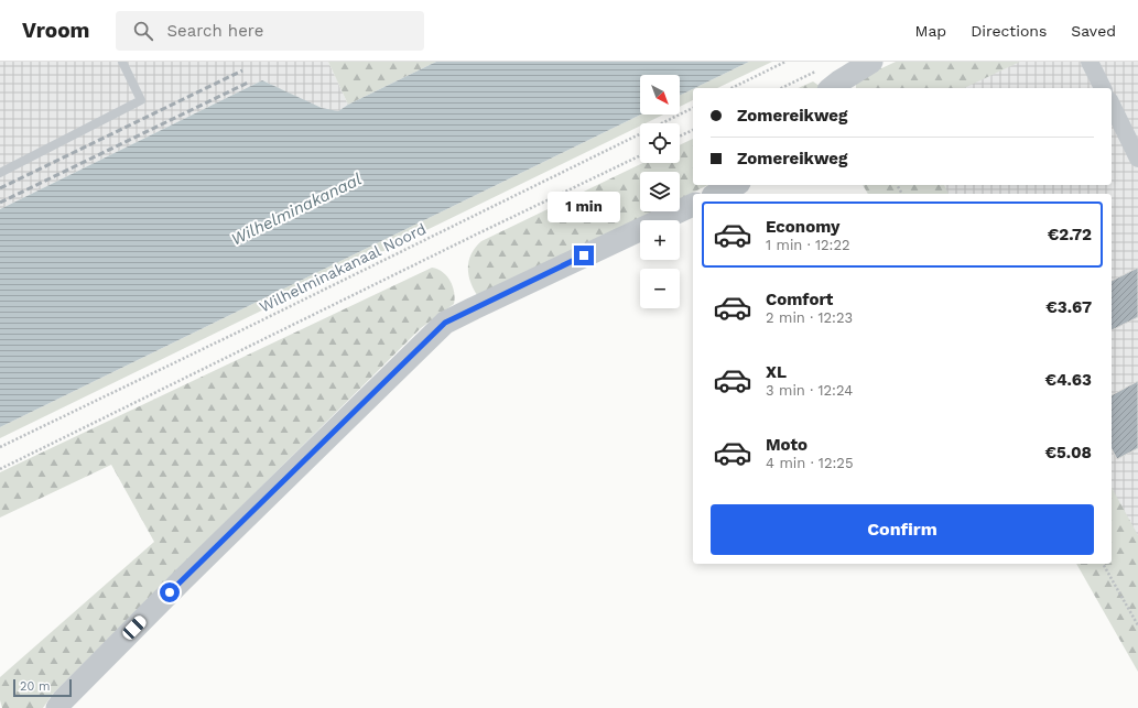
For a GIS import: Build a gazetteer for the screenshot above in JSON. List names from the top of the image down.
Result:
{
  "streets": {
    "path": ["Wilhelminakanaal Noord"]
  },
  "water": ["Wilhelminakanaal"],
  "scale_bar": "20 m",
  "north": "bottom right",
  "page": {
    "header": "Vroom",
    "search": "Search here",
    "nav": ["Map", "Directions", "Saved"],
    "map_buttons": ["+", "−"],
    "banner": ["Zomereikweg", "Zomereikweg"],
    "bubble": "1 min",
    "list": [
      {
        "name": "Economy",
        "note": "1 min · 12:22",
        "value": "€2.72"
      },
      {
        "name": "Comfort",
        "note": "2 min · 12:23",
        "value": "€3.67"
      },
      {
        "name": "XL",
        "note": "3 min · 12:24",
        "value": "€4.63"
      },
      {
        "name": "Moto",
        "note": "4 min · 12:25",
        "value": "€5.08"
      }
    ],
    "buttons": "Confirm",
    "scale": "20 m"
  }
}
